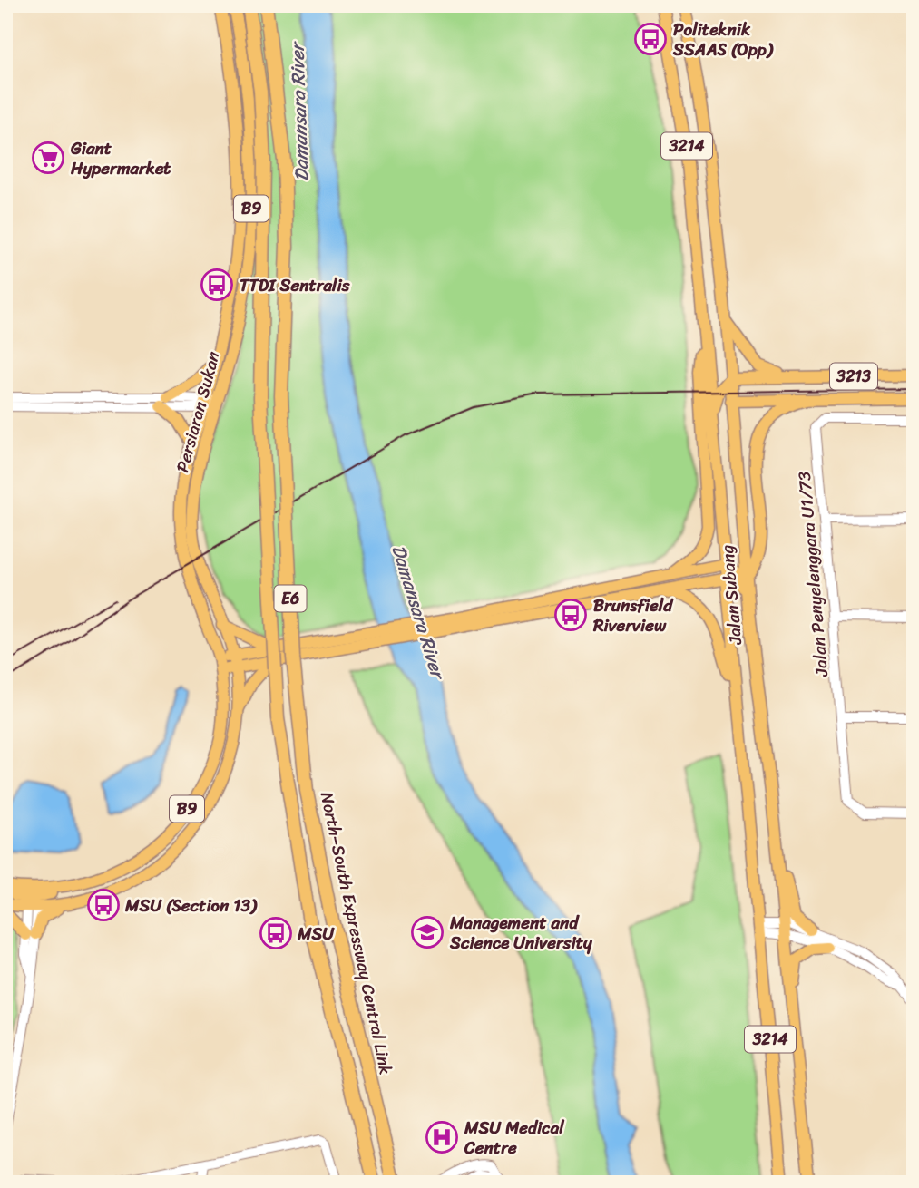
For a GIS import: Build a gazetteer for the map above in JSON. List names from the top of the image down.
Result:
{
  "streets": {
    "highway": ["E6", "North–South Expressway Central Link"],
    "main road": [
      "3214",
      "B9",
      "3213",
      "Persiaran Sukan",
      "Jalan Subang"
    ],
    "street": ["Jalan Penyelenggara U1/73"]
  },
  "crossings": [
    ["3213", "Jalan Subang"]
  ],
  "water": ["Damansara River"],
  "places": {
    "bus stop": [
      "Politeknik SSAAS (Opp)",
      "TTDI Sentralis",
      "Brunsfield Riverview",
      "MSU (Section 13)",
      "MSU"
    ],
    "supermarket": ["Giant Hypermarket"],
    "school or university": ["Management and Science University"],
    "hospital": ["MSU Medical Centre"]
  }
}
